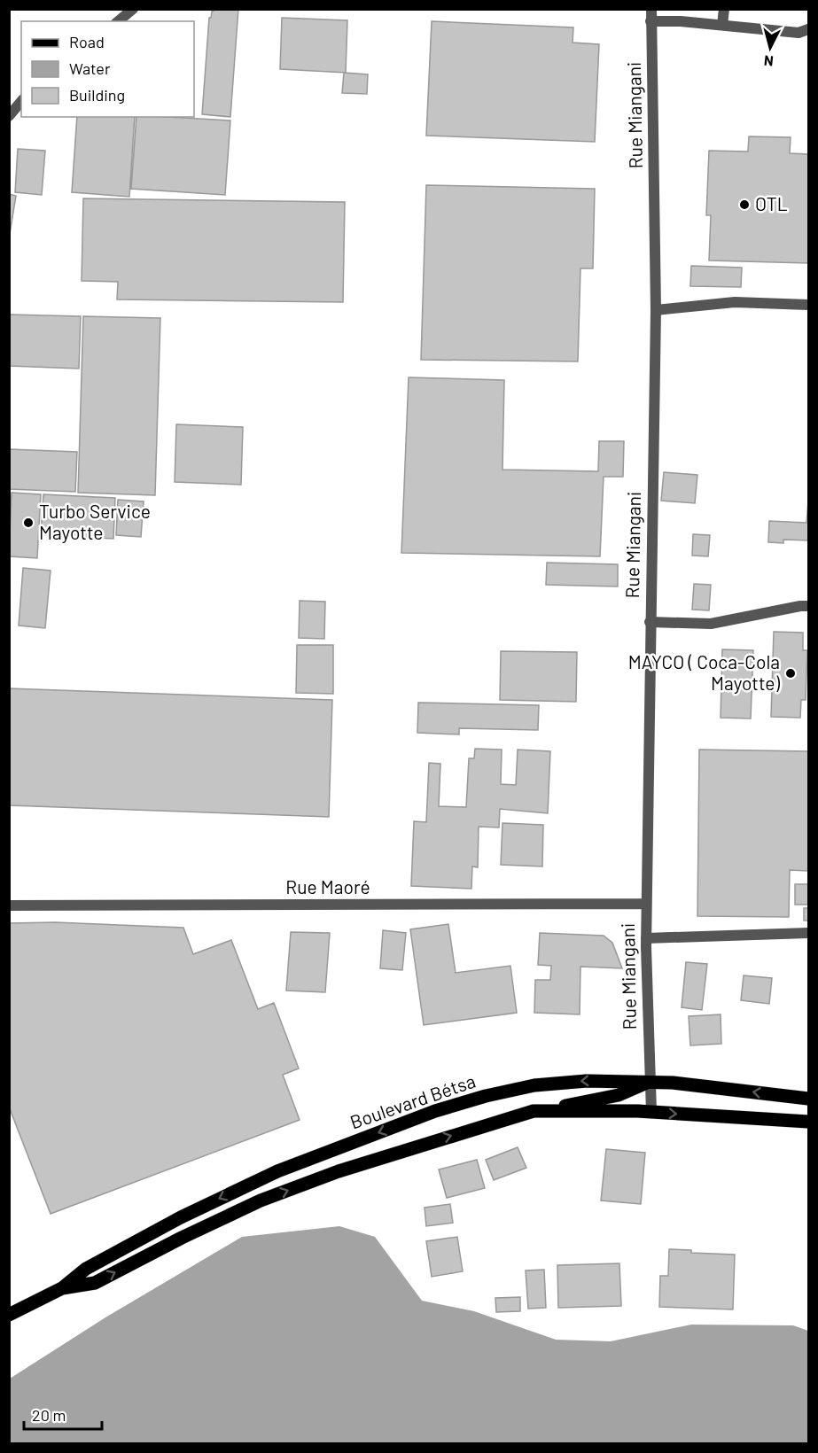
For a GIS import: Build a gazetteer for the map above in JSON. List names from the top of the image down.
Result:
{
  "streets": {
    "main road": ["Boulevard Bétsa"],
    "street": ["Rue Miangani", "Rue Maoré"]
  },
  "crossings": [
    ["Rue Miangani", "Rue Maoré"],
    ["Rue Miangani", "Boulevard Bétsa"]
  ],
  "places": ["OTL", "Turbo Service Mayotte", "MAYCO ( Coca-Cola Mayotte)"],
  "legend": ["Road", "Water", "Building"],
  "scale_bar": "20 m",
  "north": "bottom"
}
